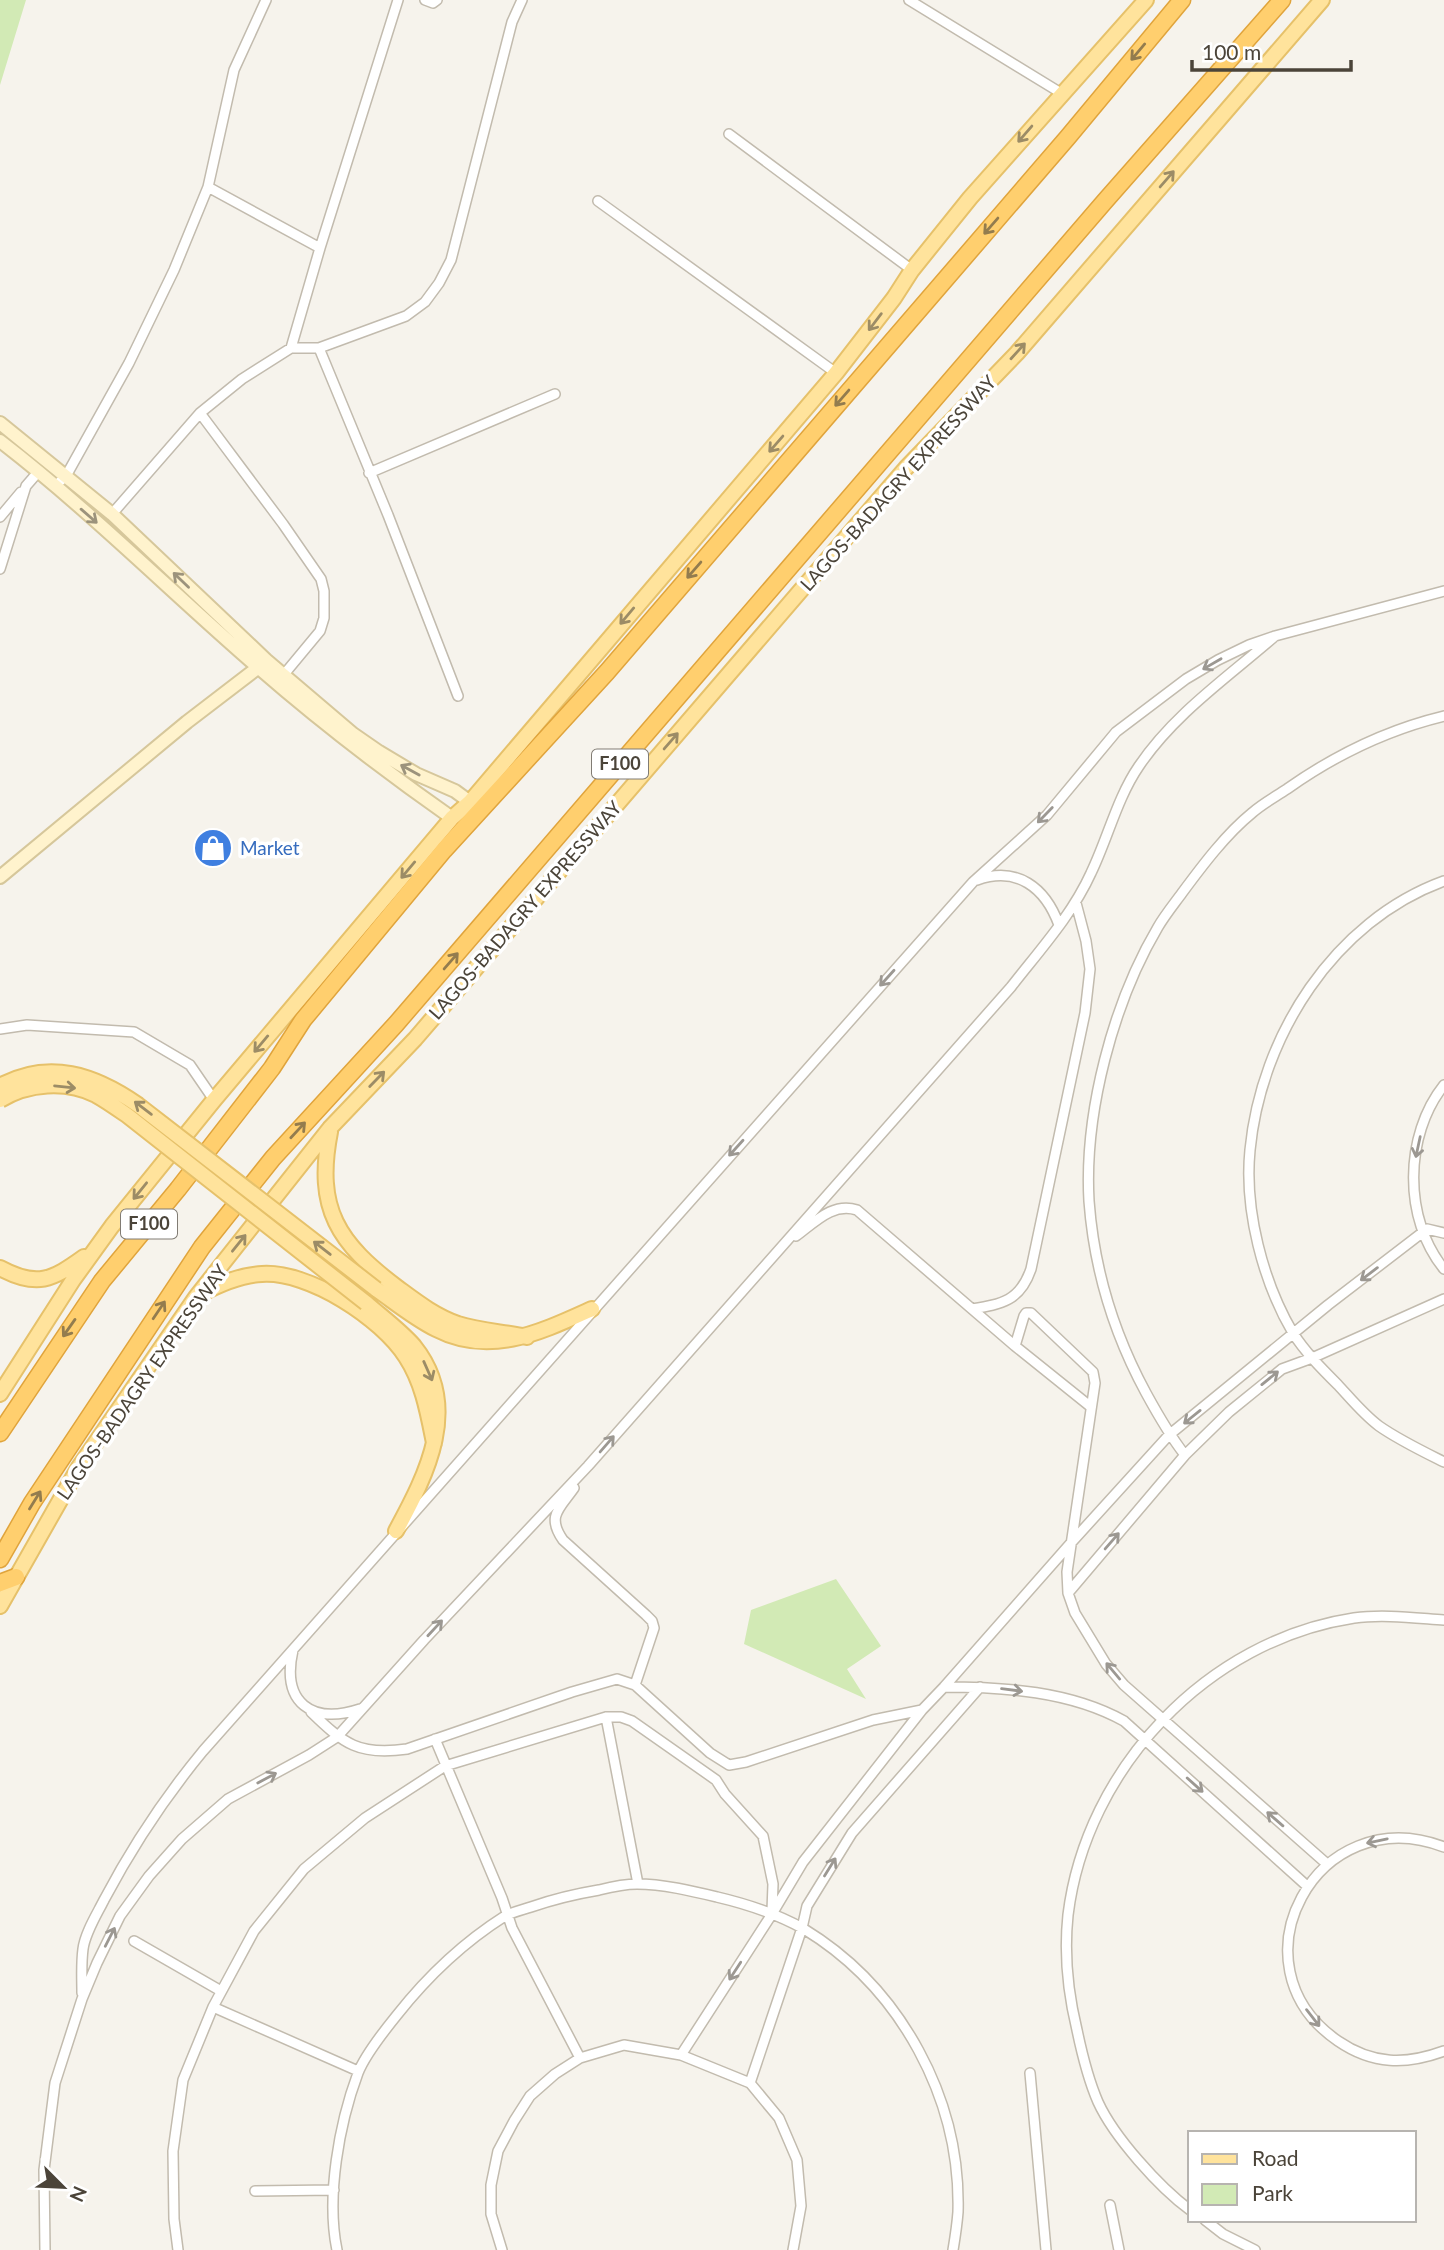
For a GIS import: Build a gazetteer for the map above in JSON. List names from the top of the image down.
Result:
{
  "streets": {
    "highway": ["LAGOS-BADAGRY EXPRESSWAY", "F100"]
  },
  "places": {
    "shop": ["Market"]
  },
  "legend": ["Road", "Park"],
  "scale_bar": "100 m",
  "north": "bottom right"
}
